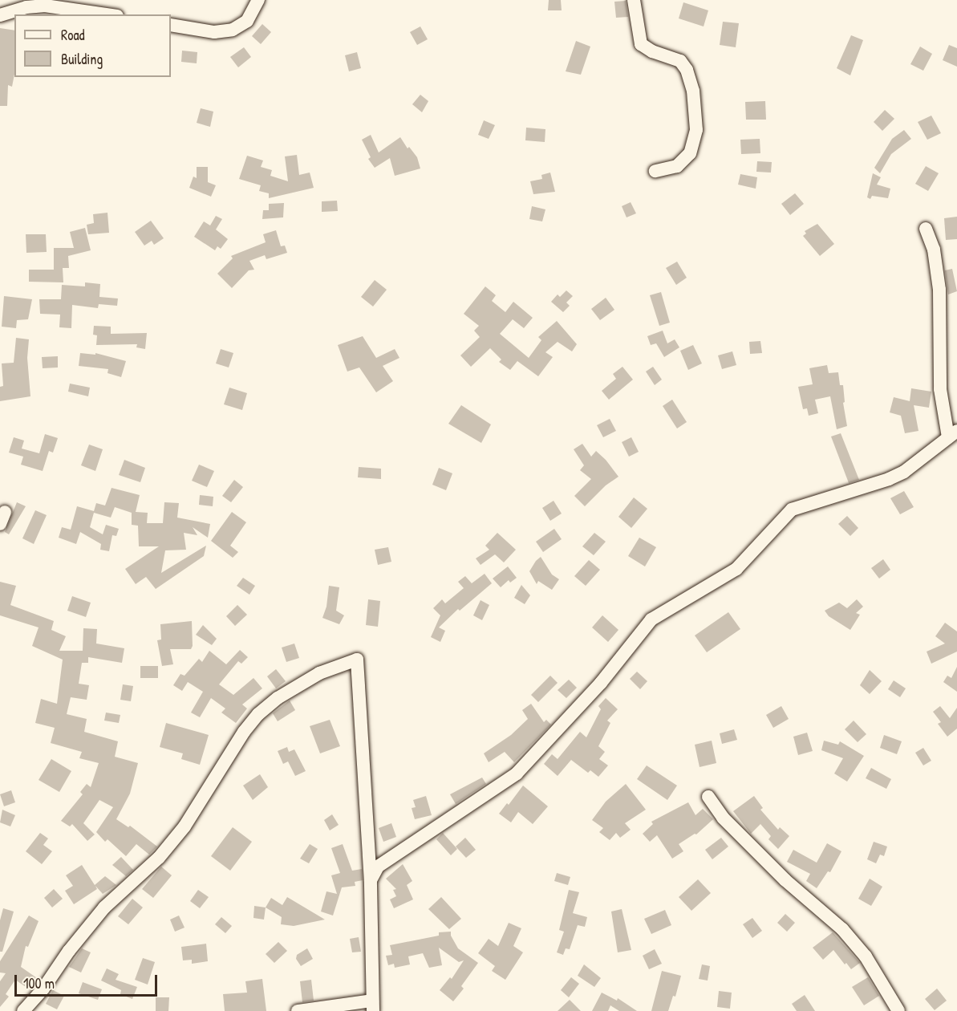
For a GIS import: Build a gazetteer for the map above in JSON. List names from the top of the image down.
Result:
{
  "legend": ["Road", "Building"],
  "scale_bar": "100 m"
}
